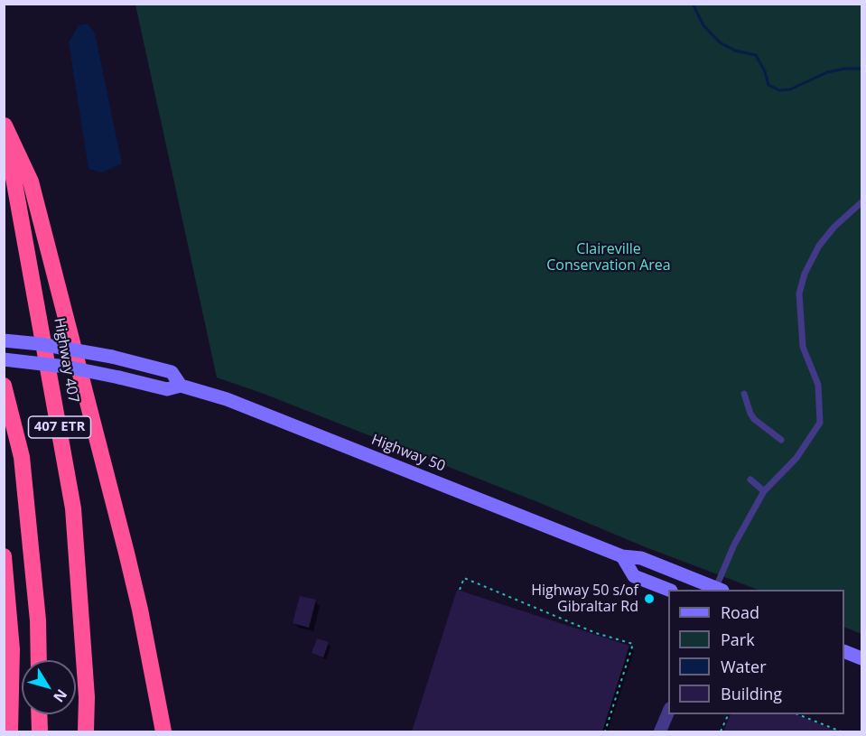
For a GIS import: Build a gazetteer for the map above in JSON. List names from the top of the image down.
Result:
{
  "streets": {
    "highway": ["Highway 407", "407 ETR"],
    "main road": ["Highway 50"]
  },
  "parks": ["Claireville Conservation Area"],
  "places": ["Highway 50 s/of Gibraltar Rd"],
  "legend": [
    "Road",
    "Park",
    "Water",
    "Building"
  ],
  "north": "bottom right"
}
